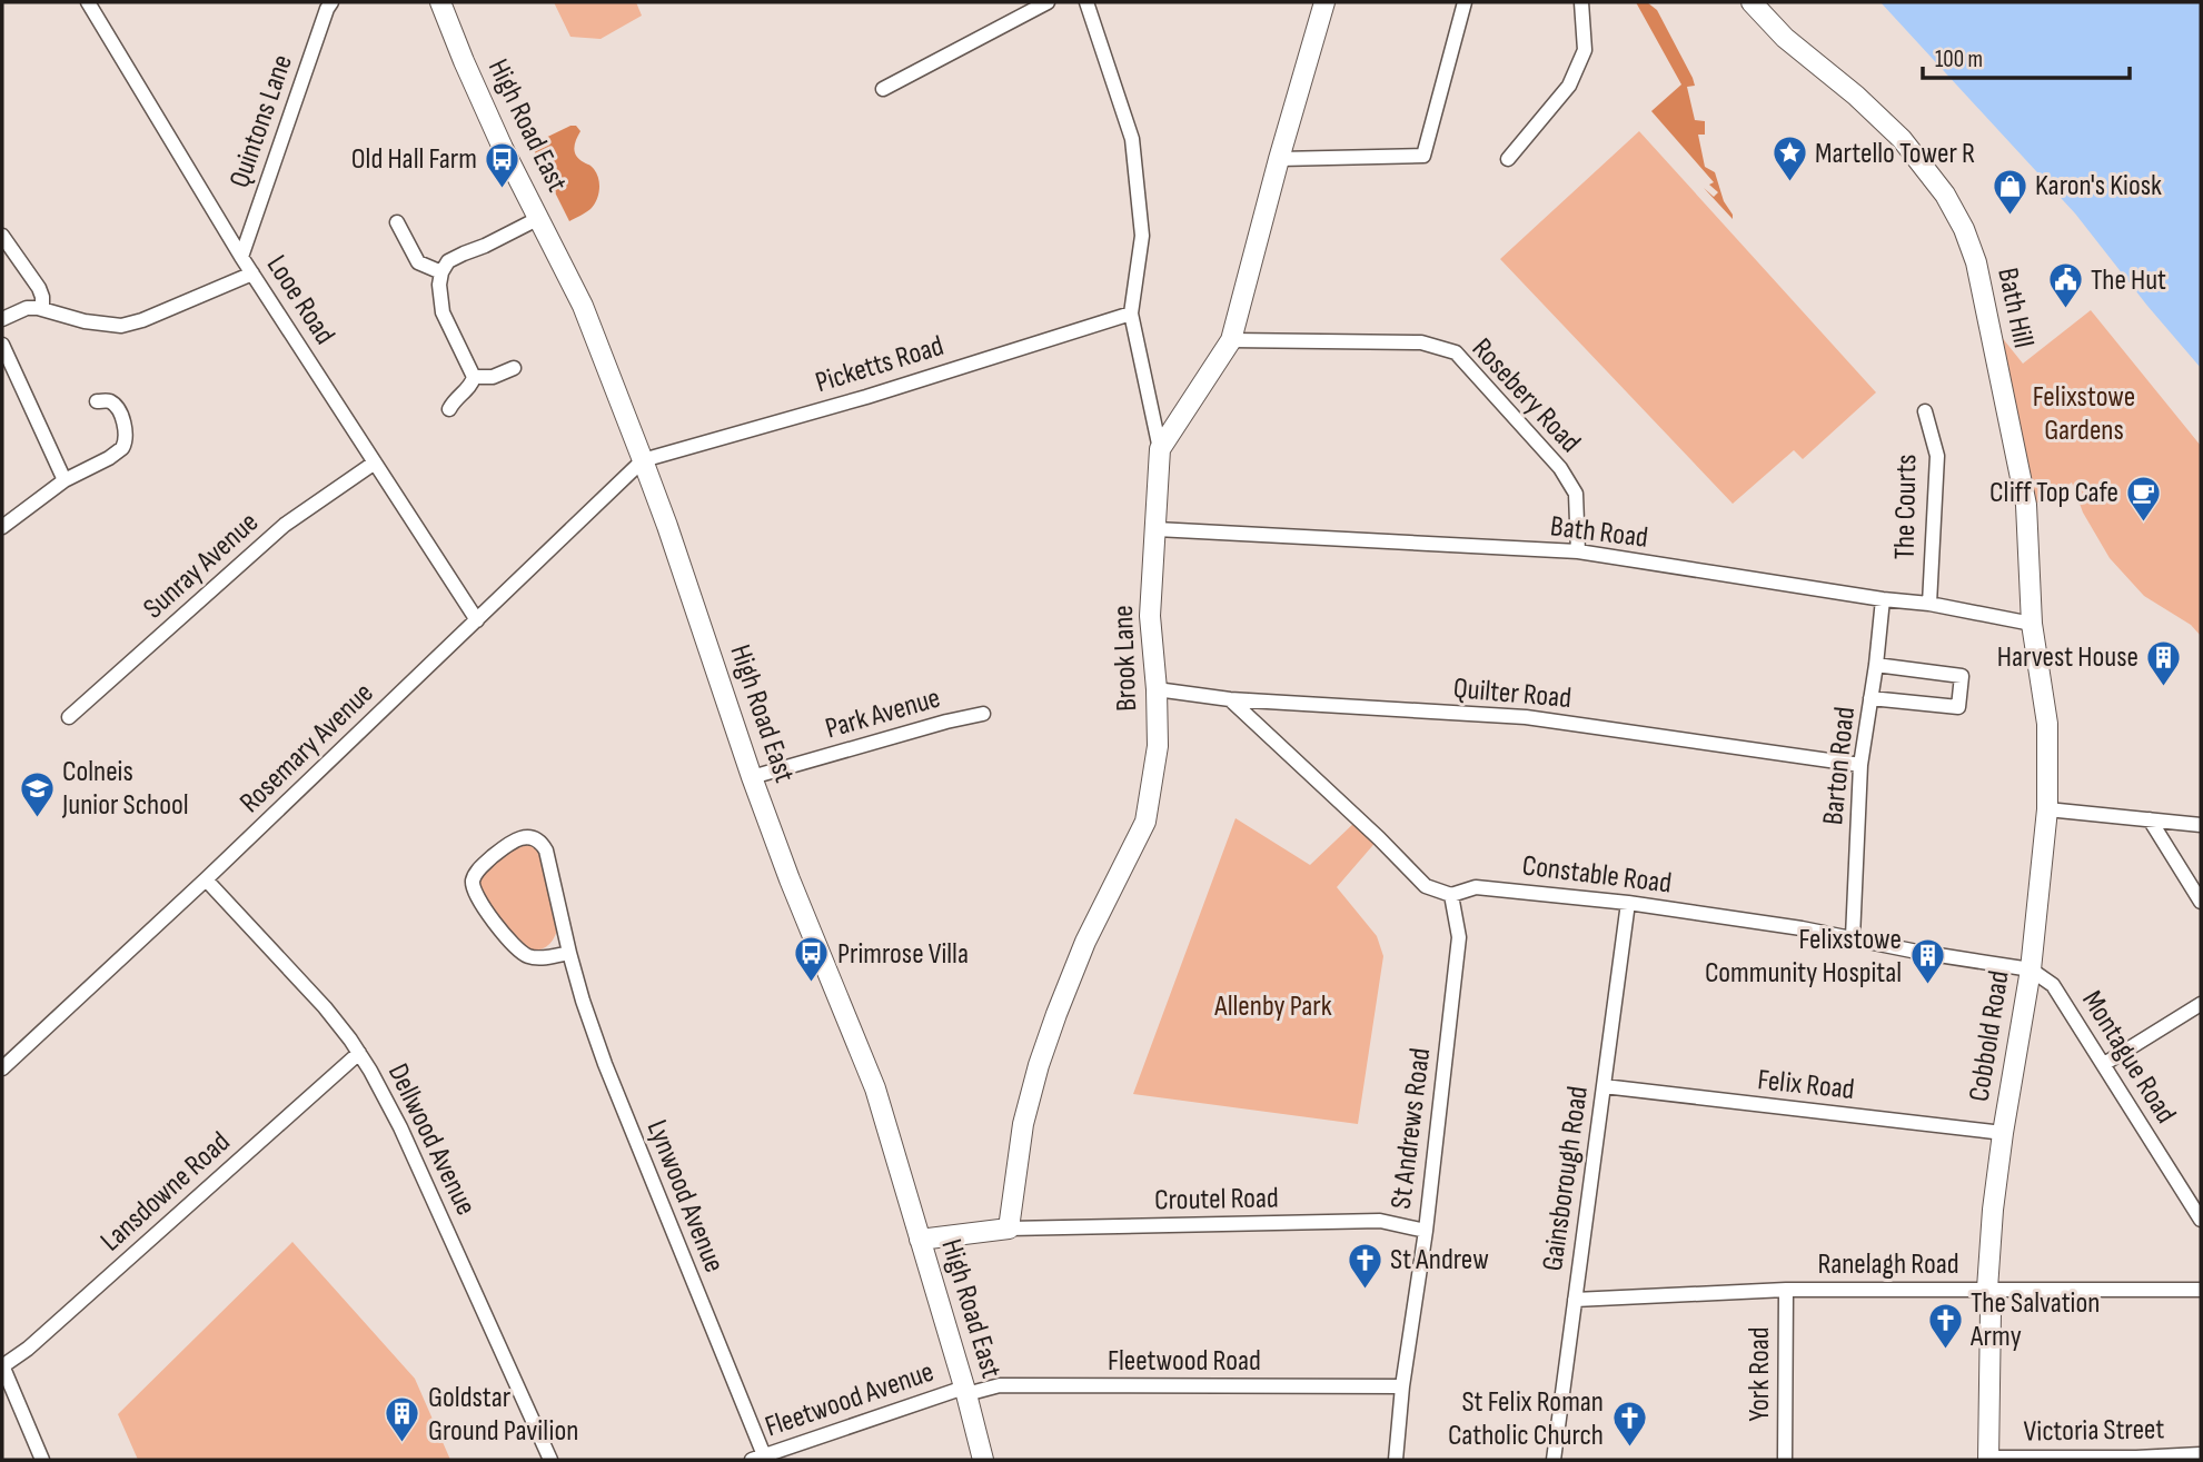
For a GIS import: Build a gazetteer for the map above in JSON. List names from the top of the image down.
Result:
{
  "streets": {
    "street": [
      "Quintons Lane",
      "High Road East",
      "Looe Road",
      "Bath Hill",
      "Picketts Road",
      "Rosebery Road",
      "The Courts",
      "Bath Road",
      "Sunray Avenue",
      "Brook Lane",
      "Quilter Road",
      "Park Avenue",
      "Rosemary Avenue",
      "Barton Road",
      "Constable Road",
      "Cobbold Road",
      "Montague Road",
      "Felix Road",
      "St Andrews Road",
      "Dellwood Avenue",
      "Gainsborough Road",
      "Lansdowne Road",
      "Lynwood Avenue",
      "Croutel Road",
      "Ranelagh Road",
      "Fleetwood Road",
      "York Road",
      "Fleetwood Avenue",
      "Victoria Street"
    ]
  },
  "crossings": [
    ["Quintons Lane", "Looe Road"],
    ["High Road East", "Picketts Road"],
    ["High Road East", "Park Avenue"],
    ["High Road East", "Rosemary Avenue"],
    ["High Road East", "Fleetwood Road"],
    ["High Road East", "Fleetwood Avenue"],
    ["Looe Road", "Sunray Avenue"],
    ["Looe Road", "Rosemary Avenue"],
    ["Bath Hill", "Bath Road"],
    ["Bath Hill", "Cobbold Road"],
    ["Picketts Road", "Rosemary Avenue"],
    ["Rosebery Road", "Bath Road"],
    ["The Courts", "Bath Road"],
    ["Bath Road", "Brook Lane"],
    ["Bath Road", "Barton Road"],
    ["Bath Road", "Cobbold Road"],
    ["Brook Lane", "Quilter Road"],
    ["Brook Lane", "Croutel Road"],
    ["Quilter Road", "Barton Road"],
    ["Rosemary Avenue", "Dellwood Avenue"],
    ["Barton Road", "Constable Road"],
    ["Constable Road", "Cobbold Road"],
    ["Constable Road", "Montague Road"],
    ["Constable Road", "St Andrews Road"],
    ["Constable Road", "Gainsborough Road"],
    ["Cobbold Road", "Montague Road"],
    ["Cobbold Road", "Felix Road"],
    ["Cobbold Road", "Ranelagh Road"],
    ["Cobbold Road", "Victoria Street"],
    ["Felix Road", "Gainsborough Road"],
    ["St Andrews Road", "Croutel Road"],
    ["St Andrews Road", "Fleetwood Road"],
    ["Dellwood Avenue", "Lansdowne Road"],
    ["Gainsborough Road", "Ranelagh Road"],
    ["Lynwood Avenue", "Fleetwood Avenue"],
    ["Ranelagh Road", "York Road"],
    ["Fleetwood Road", "Fleetwood Avenue"]
  ],
  "parks": ["Felixstowe Gardens", "Allenby Park"],
  "places": {
    "place": ["Martello Tower R"],
    "bus stop": ["Old Hall Farm", "Primrose Villa"],
    "shop": ["Karon's Kiosk"],
    "public building": ["The Hut"],
    "cafe": ["Cliff Top Cafe"],
    "building": ["Harvest House", "Felixstowe Community Hospital", "Goldstar Ground Pavilion"],
    "school or university": ["Colneis Junior School"],
    "church": ["St Andrew", "The Salvation Army", "St Felix Roman Catholic Church"]
  },
  "scale_bar": "100 m"
}
